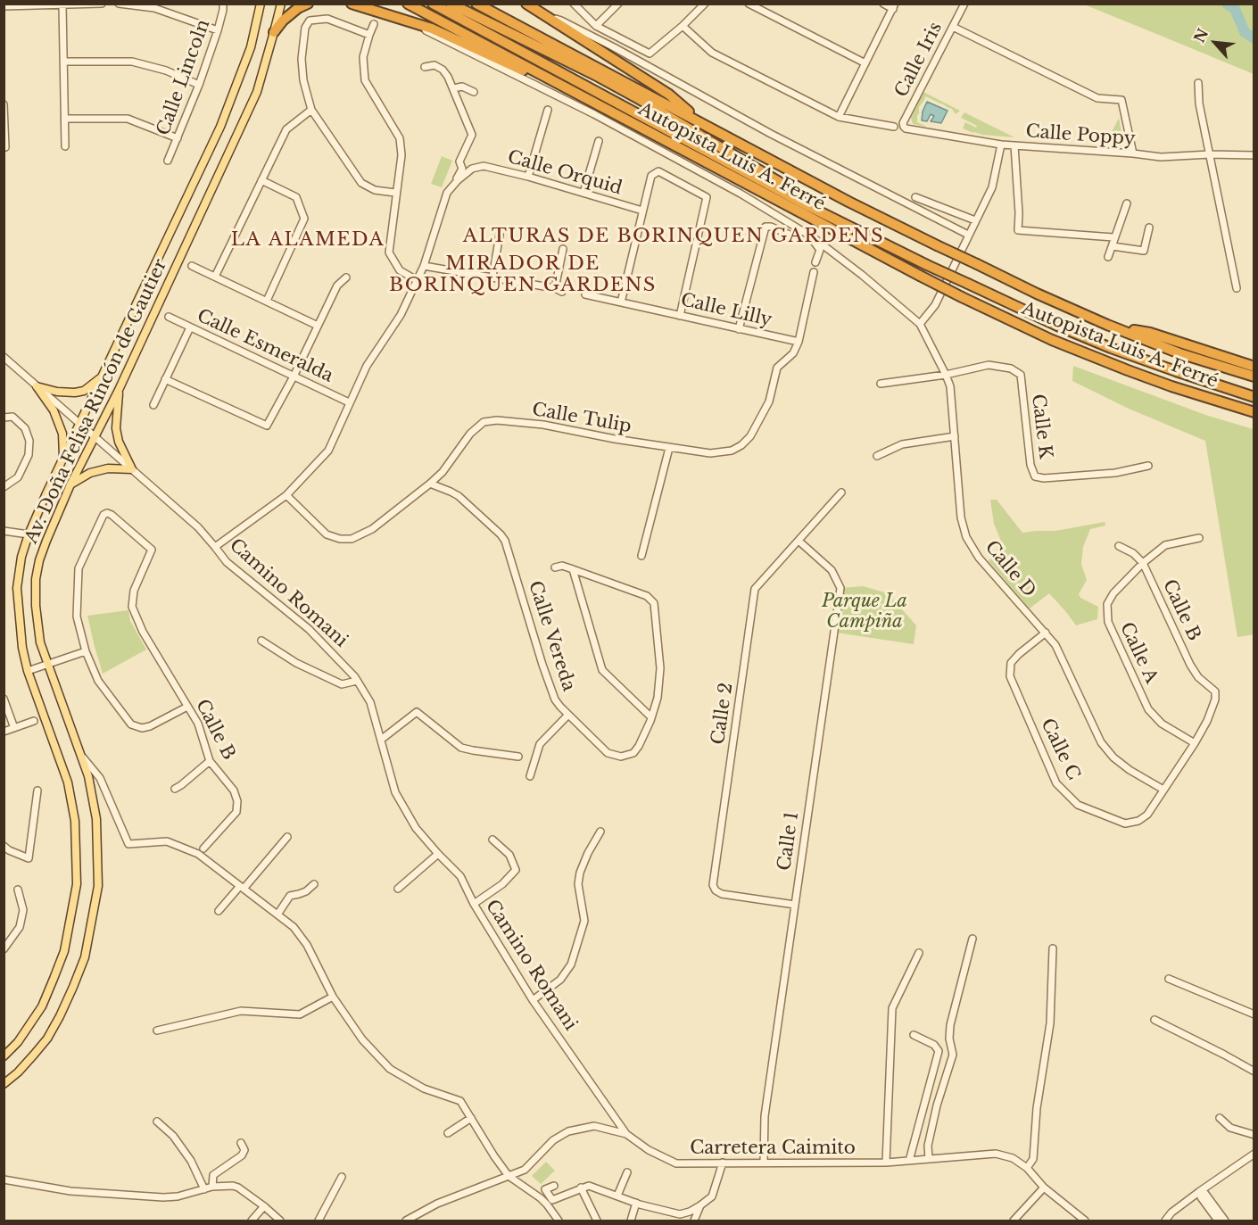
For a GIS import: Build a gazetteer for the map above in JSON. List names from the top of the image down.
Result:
{
  "streets": {
    "highway": ["Autopista Luis A. Ferré"],
    "main road": ["Av. Doña Felisa Rincón de Gautier"],
    "street": [
      "Calle Iris",
      "Calle Lincoln",
      "Calle Poppy",
      "Calle Orquid",
      "Calle Lilly",
      "Calle Esmeralda",
      "Calle Tulip",
      "Calle K",
      "Calle D",
      "Camino Romani",
      "Calle B",
      "Calle Vereda",
      "Calle A",
      "Calle 2",
      "Calle C",
      "Calle 1",
      "Carretera Caimito"
    ]
  },
  "crossings": [
    ["Calle Iris", "Calle Poppy"],
    ["Calle Lilly", "Calle Tulip"],
    ["Av. Doña Felisa Rincón de Gautier", "Camino Romani"],
    ["Calle Tulip", "Calle Vereda"],
    ["Calle K", "Calle D"],
    ["Calle D", "Calle C"],
    ["Camino Romani", "Carretera Caimito"],
    ["Calle B", "Calle A"],
    ["Calle B", "Calle C"],
    ["Calle A", "Calle C"],
    ["Calle 2", "Calle 1"],
    ["Calle 1", "Carretera Caimito"]
  ],
  "districts": ["ALTURAS DE BORINQUEN GARDENS", "LA ALAMEDA", "MIRADOR DE BORINQUEN GARDENS"],
  "parks": ["Parque La Campiña"],
  "north": "top left"
}
